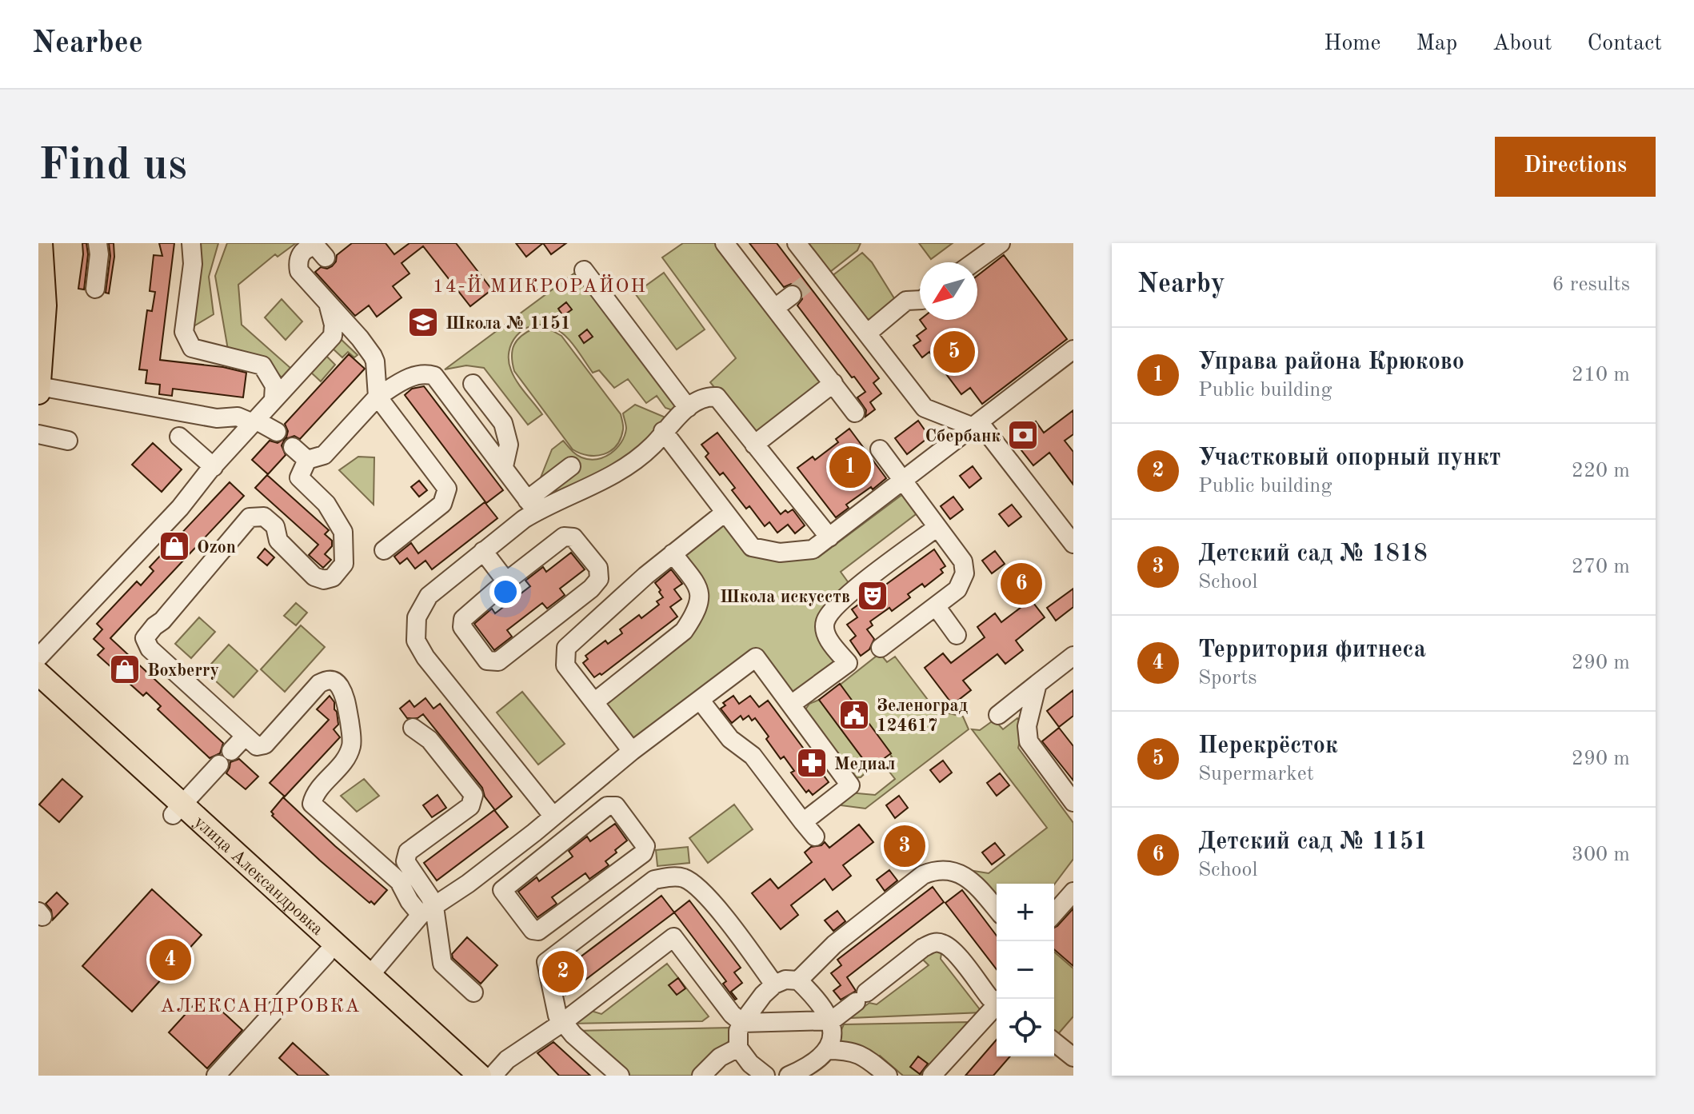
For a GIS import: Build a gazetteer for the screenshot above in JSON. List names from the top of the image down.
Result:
{
  "streets": {
    "main road": ["улица Александровка"]
  },
  "districts": ["14-Й МИКРОРАЙОН", "АЛЕКСАНДРОВКА"],
  "places": {
    "school or university": ["Школа № 1151"],
    "bank": ["Сбербанк"],
    "shop": ["Ozon", "Boxberry"],
    "theatre": ["Школа искусств"],
    "public building": ["Зеленоград 124617"],
    "pharmacy": ["Медиал"]
  },
  "north": "bottom left",
  "page": {
    "header": "Nearbee",
    "nav": [
      "Home",
      "Map",
      "About",
      "Contact"
    ],
    "buttons": "Directions",
    "title": "Find us",
    "heading": ["Nearby", "6 results"],
    "list": [
      {
        "mark": "1",
        "name": "Управа района Крюково",
        "note": "Public building",
        "value": "210 m"
      },
      {
        "mark": "2",
        "name": "Участковый опорный пункт",
        "note": "Public building",
        "value": "220 m"
      },
      {
        "mark": "3",
        "name": "Детский сад № 1818",
        "note": "School",
        "value": "270 m"
      },
      {
        "mark": "4",
        "name": "Территория фитнеса",
        "note": "Sports",
        "value": "290 m"
      },
      {
        "mark": "5",
        "name": "Перекрёсток",
        "note": "Supermarket",
        "value": "290 m"
      },
      {
        "mark": "6",
        "name": "Детский сад № 1151",
        "note": "School",
        "value": "300 m"
      }
    ],
    "pins": [
      "5",
      "1",
      "6",
      "3",
      "4",
      "2"
    ],
    "map_buttons": ["+", "−"]
  }
}
